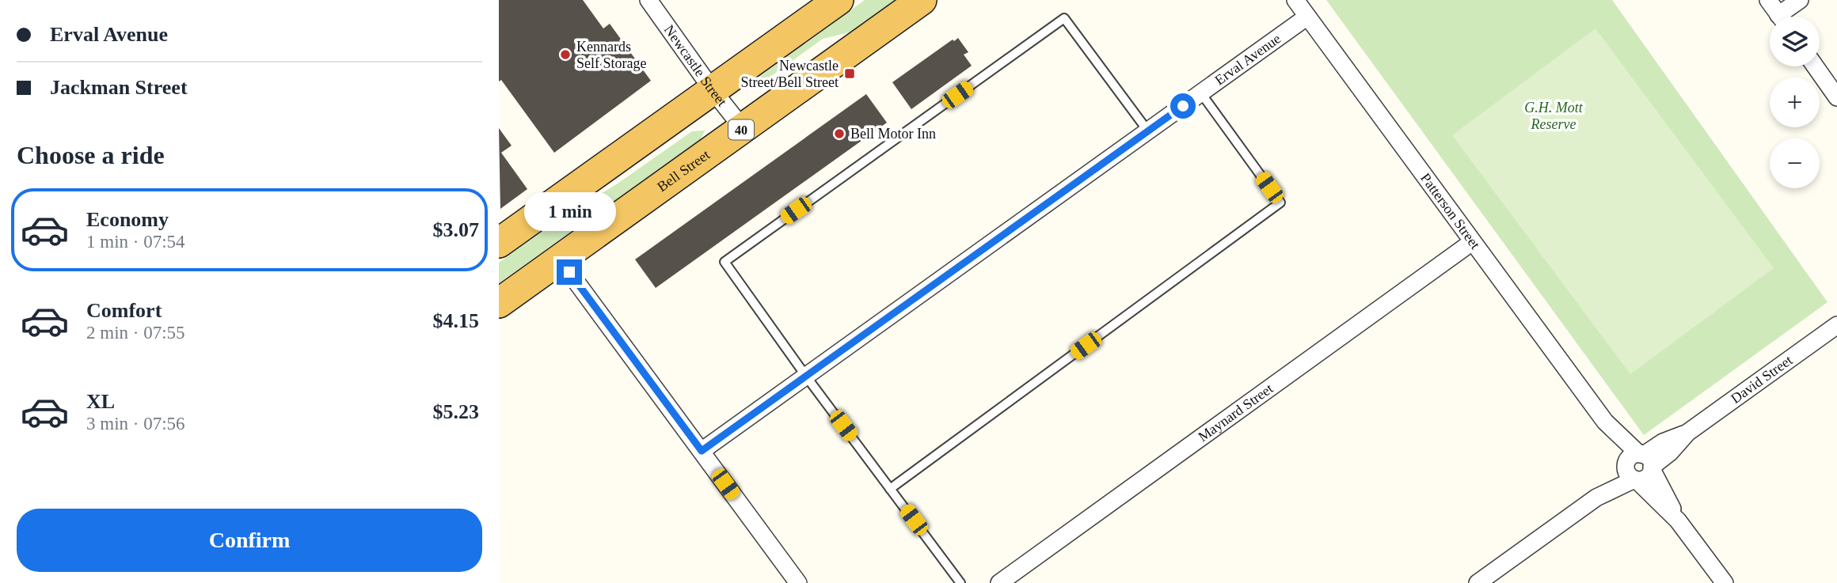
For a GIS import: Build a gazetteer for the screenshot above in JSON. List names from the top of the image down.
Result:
{
  "streets": {
    "highway": ["40", "Bell Street"],
    "street": [
      "Erval Avenue",
      "Newcastle Street",
      "Patterson Street",
      "David Street",
      "Maynard Street"
    ]
  },
  "crossings": [
    ["Erval Avenue", "Patterson Street"],
    ["Newcastle Street", "Bell Street"],
    ["Patterson Street", "David Street"],
    ["Patterson Street", "Maynard Street"]
  ],
  "parks": ["G.H. Mott Reserve"],
  "places": {
    "other": ["Kennards Self Storage", "Bell Motor Inn"],
    "transit": ["Newcastle Street/Bell Street"]
  },
  "page": {
    "banner": ["Erval Avenue", "Jackman Street"],
    "map_buttons": ["+", "−"],
    "heading": "Choose a ride",
    "list": [
      {
        "name": "Economy",
        "note": "1 min · 07:54",
        "value": "$3.07"
      },
      {
        "name": "Comfort",
        "note": "2 min · 07:55",
        "value": "$4.15"
      },
      {
        "name": "XL",
        "note": "3 min · 07:56",
        "value": "$5.23"
      }
    ],
    "bubble": "1 min",
    "buttons": "Confirm"
  }
}
